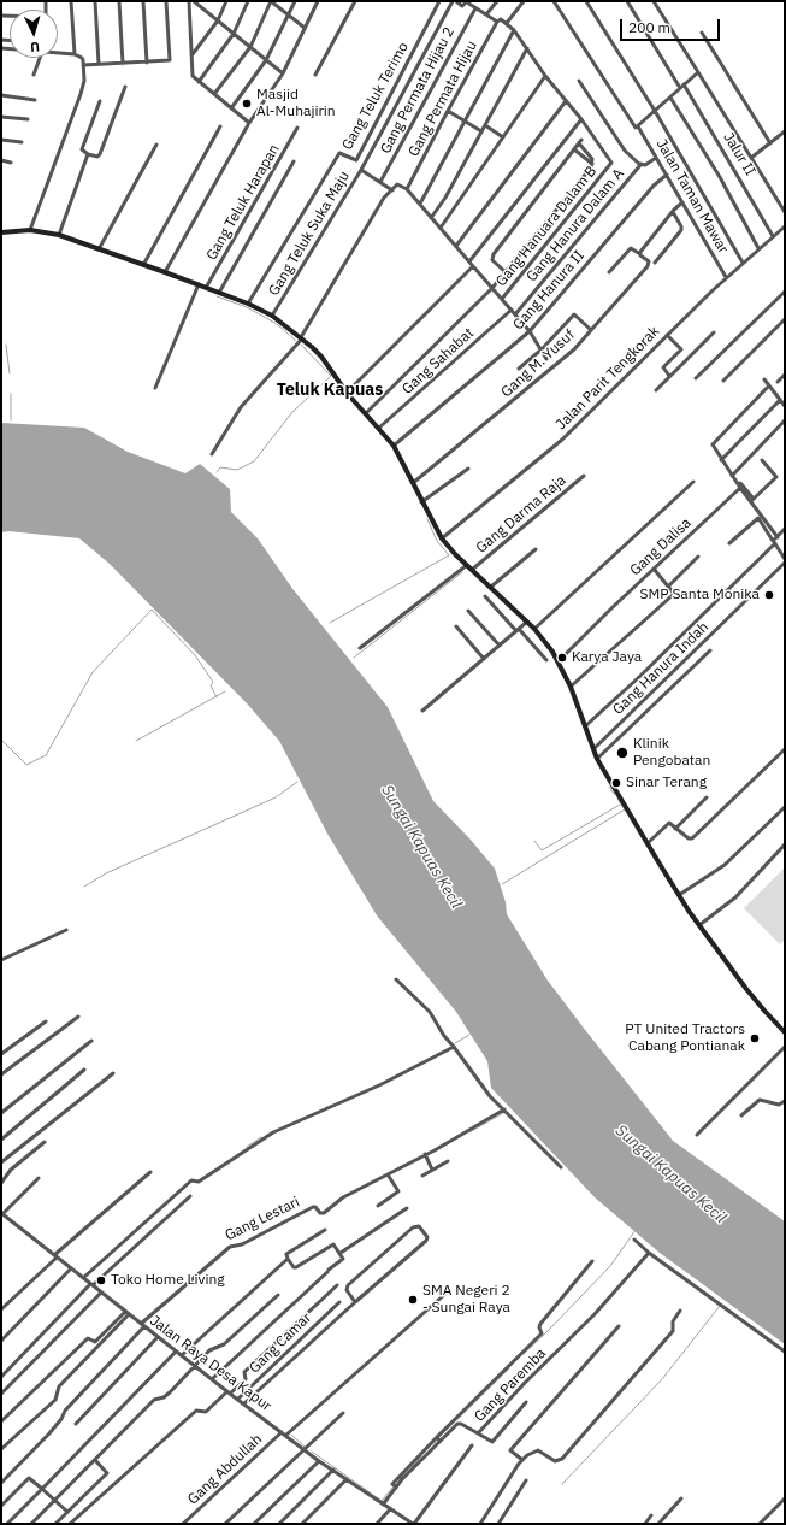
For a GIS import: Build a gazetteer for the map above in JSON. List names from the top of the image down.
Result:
{
  "streets": {
    "street": [
      "Gang Permata Hijau 2",
      "Gang Teluk Terimo",
      "Gang Permata Hijau",
      "Jalur II",
      "Jalan Taman Mawar",
      "Gang Teluk Harapan",
      "Gang Hanura Dalam A",
      "Gang Hanuara Dalam B",
      "Gang Teluk Suka Maju",
      "Gang Hanura II",
      "Gang Sahabat",
      "Gang M. Yusuf",
      "Jalan Parit Tengkorak",
      "Gang Darma Raja",
      "Gang Dalisa",
      "Gang Hanura Indah",
      "Gang Lestari",
      "Gang Camar",
      "Jalan Raya Desa Kapur",
      "Gang Paremba",
      "Gang Abdullah"
    ]
  },
  "crossings": [
    ["Gang Permata Hijau 2", "Gang Hanuara Dalam B"],
    ["Gang Permata Hijau 2", "Gang Teluk Suka Maju"],
    ["Gang Permata Hijau", "Gang Hanuara Dalam B"],
    ["Jalur II", "Jalan Parit Tengkorak"],
    ["Jalan Taman Mawar", "Gang Hanura II"],
    ["Jalan Taman Mawar", "Jalan Parit Tengkorak"],
    ["Gang Lestari", "Jalan Raya Desa Kapur"],
    ["Gang Camar", "Jalan Raya Desa Kapur"],
    ["Jalan Raya Desa Kapur", "Gang Abdullah"]
  ],
  "districts": ["Teluk Kapuas"],
  "water": ["Sungai Kapuas Kecil"],
  "places": [
    "Masjid Al-Muhajirin",
    "SMP Santa Monika",
    "Karya Jaya",
    "Klinik Pengobatan",
    "Sinar Terang",
    "PT United Tractors Cabang Pontianak",
    "Toko Home Living",
    "SMA Negeri 2 - Sungai Raya"
  ],
  "scale_bar": "200 m",
  "north": "bottom"
}
